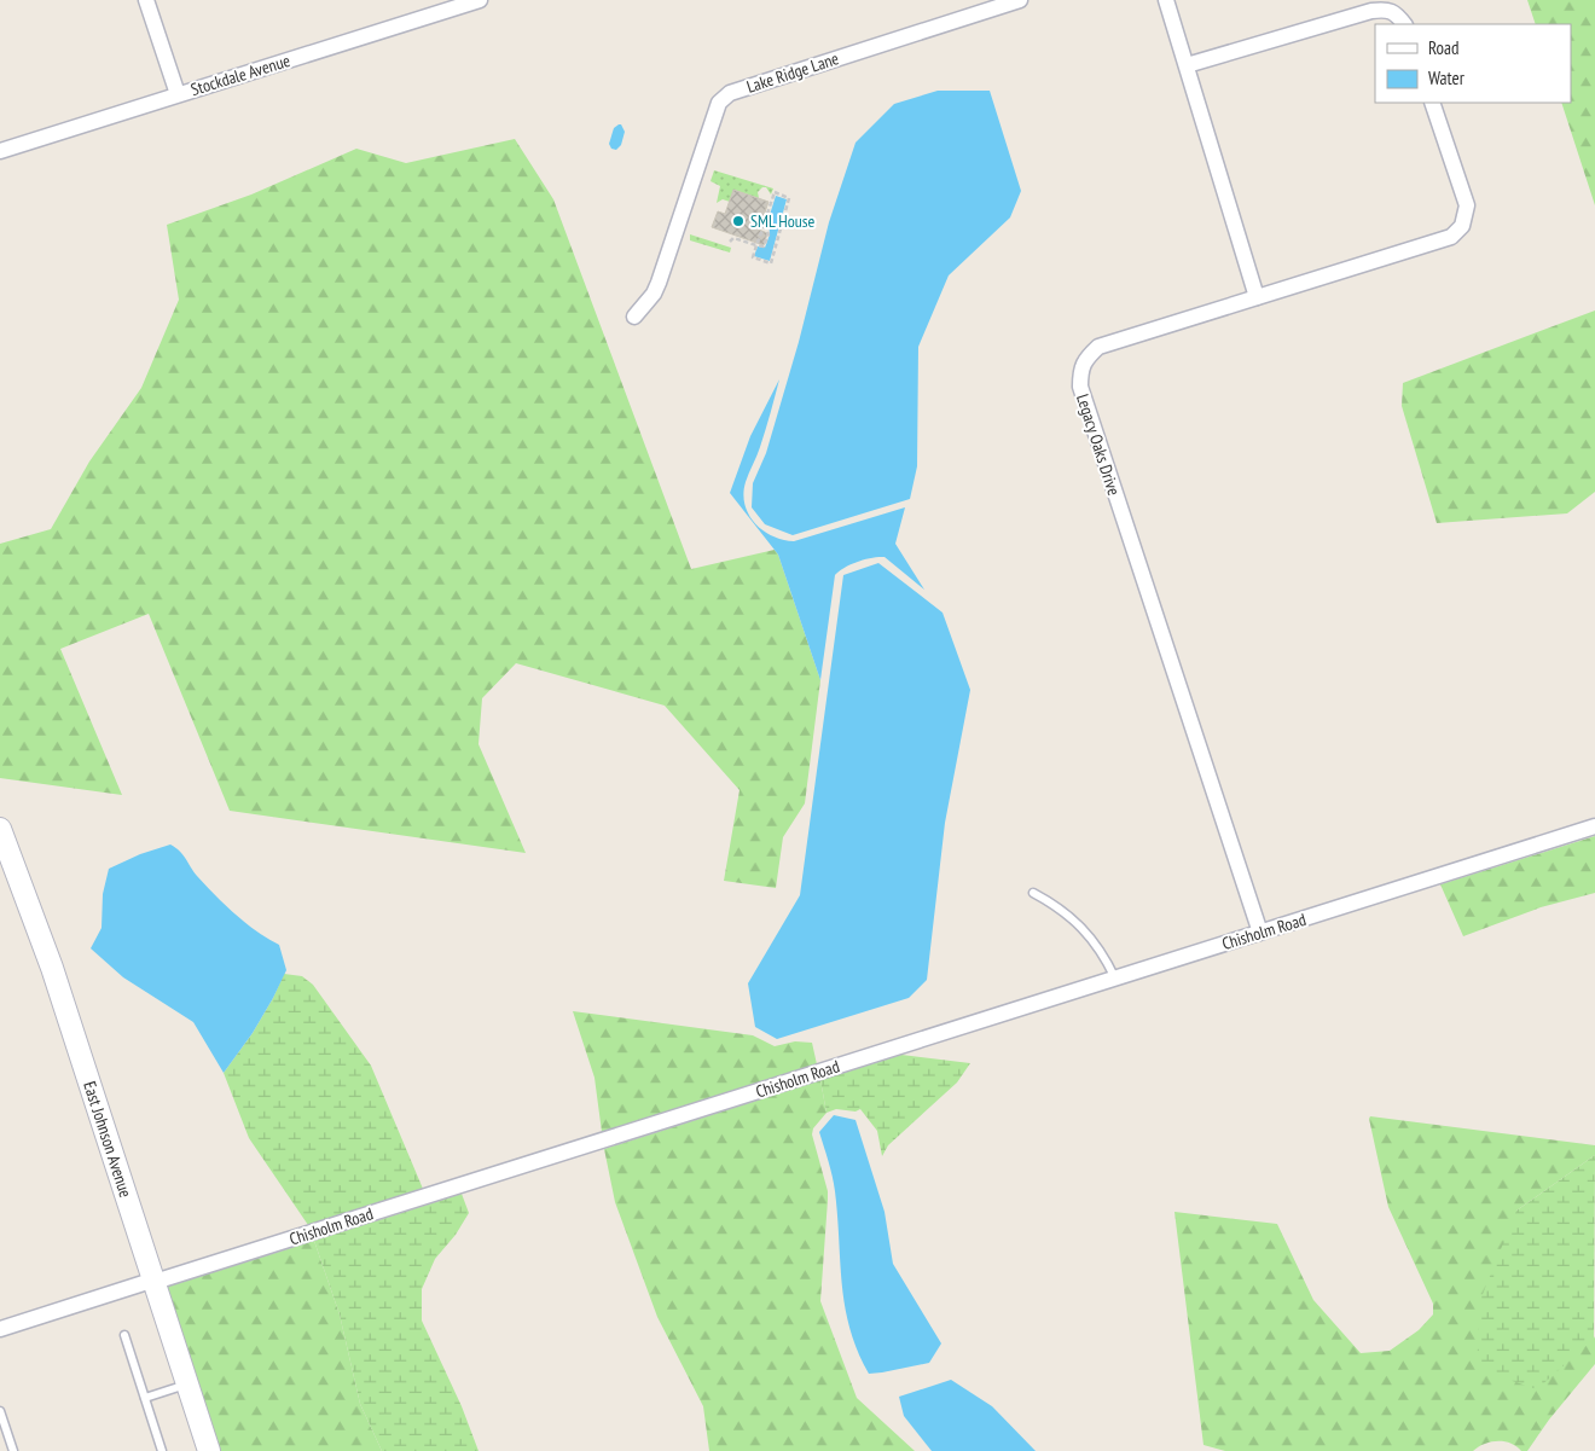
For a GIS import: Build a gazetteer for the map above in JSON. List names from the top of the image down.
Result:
{
  "streets": {
    "main road": ["East Johnson Avenue"],
    "street": [
      "Lake Ridge Lane",
      "Stockdale Avenue",
      "Legacy Oaks Drive",
      "Chisholm Road"
    ]
  },
  "crossings": [
    ["Legacy Oaks Drive", "Chisholm Road"],
    ["Chisholm Road", "East Johnson Avenue"]
  ],
  "places": ["SML House"],
  "legend": ["Road", "Water"]
}
